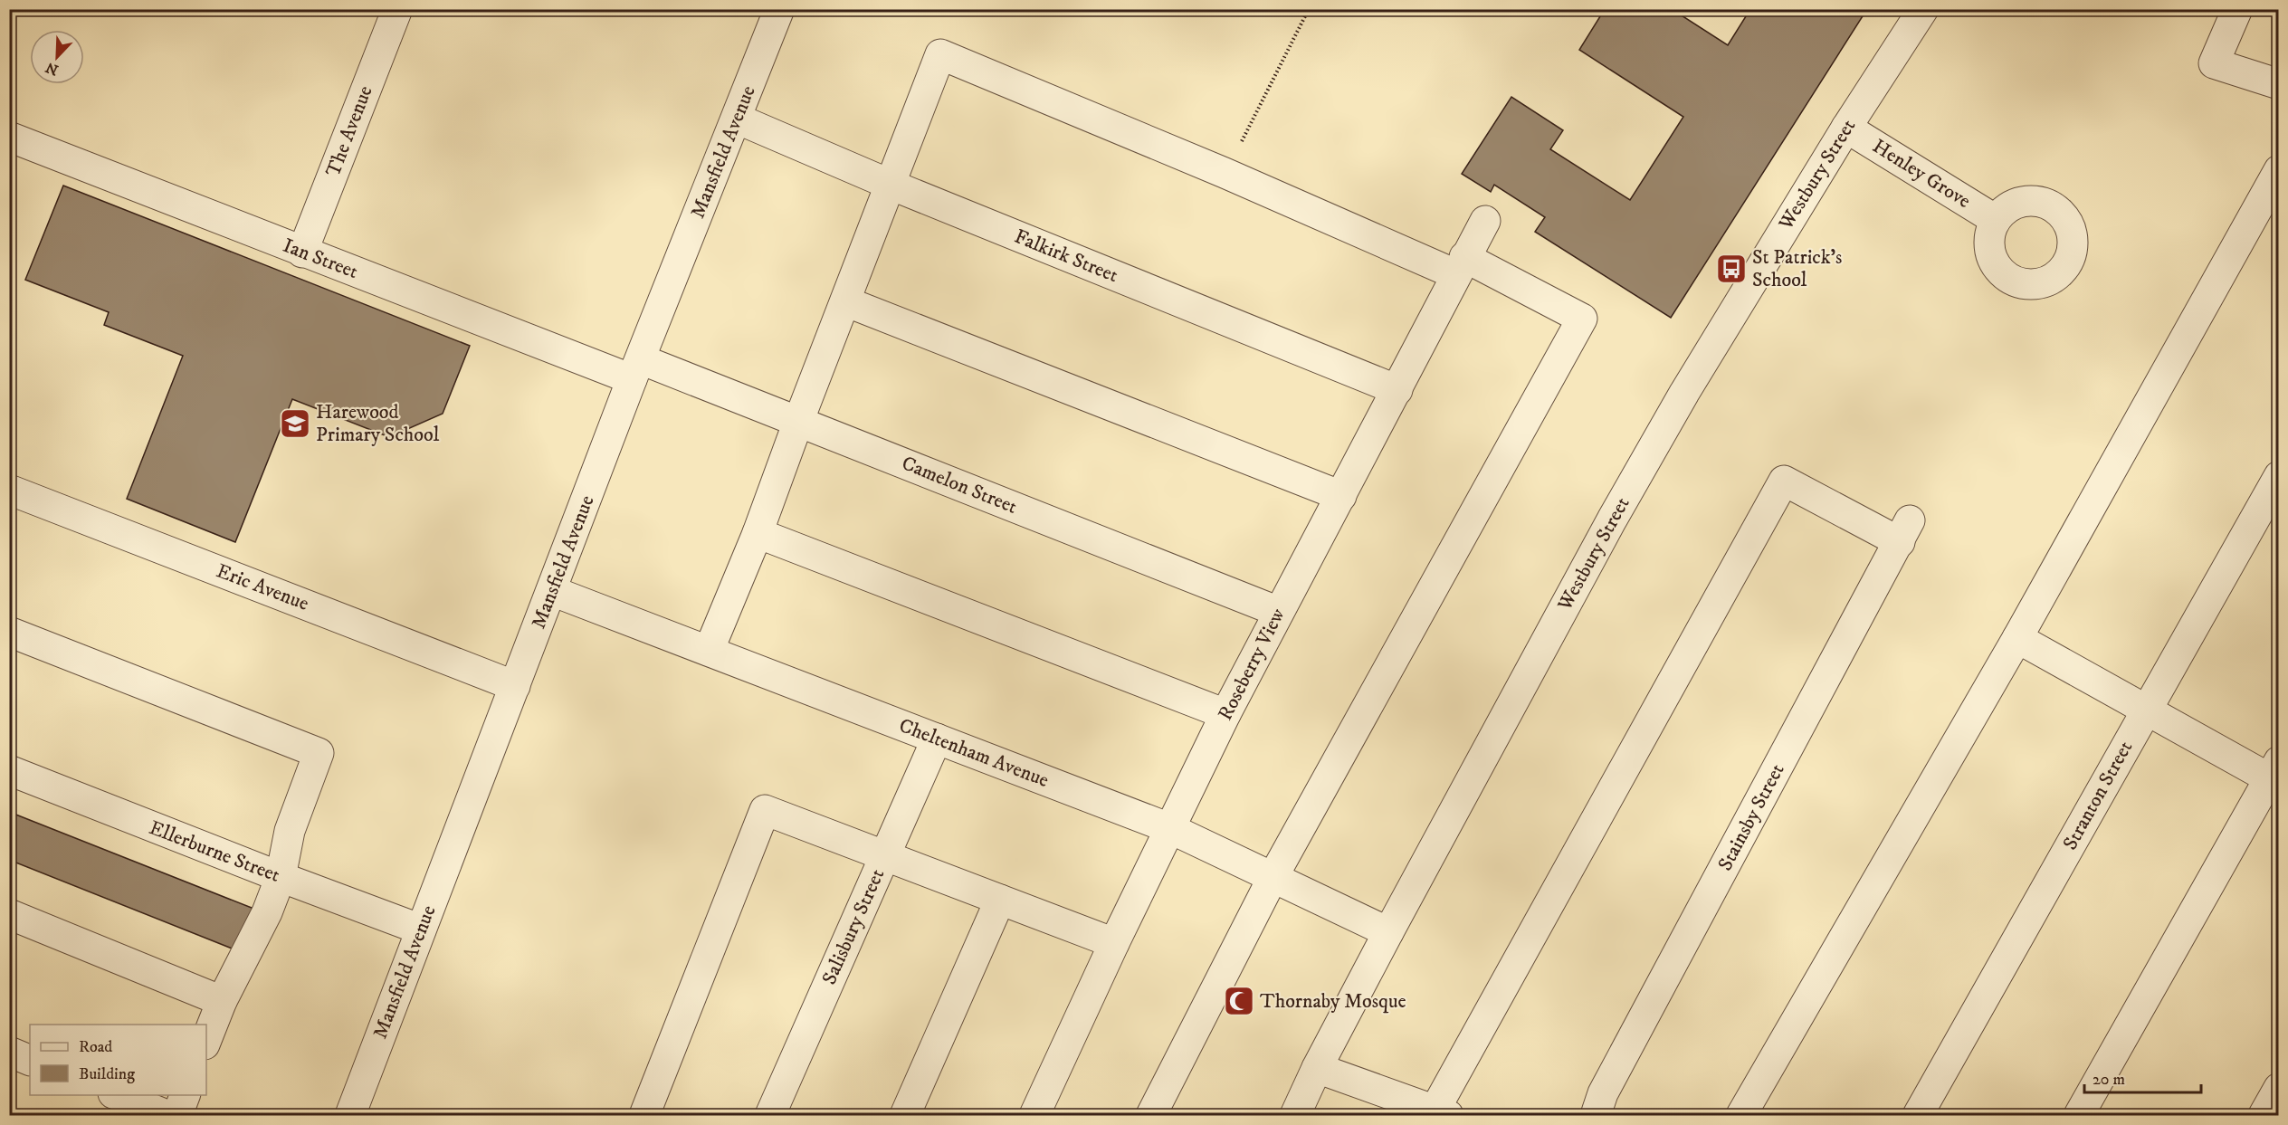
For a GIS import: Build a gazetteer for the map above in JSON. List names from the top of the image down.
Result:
{
  "streets": {
    "street": [
      "The Avenue",
      "Mansfield Avenue",
      "Henley Grove",
      "Westbury Street",
      "Falkirk Street",
      "Ian Street",
      "Camelon Street",
      "Eric Avenue",
      "Roseberry View",
      "Cheltenham Avenue",
      "Stranton Street",
      "Stainsby Street",
      "Ellerburne Street",
      "Salisbury Street"
    ]
  },
  "crossings": [
    ["The Avenue", "Ian Street"],
    ["Mansfield Avenue", "Falkirk Street"],
    ["Mansfield Avenue", "Ian Street"],
    ["Mansfield Avenue", "Camelon Street"],
    ["Mansfield Avenue", "Eric Avenue"],
    ["Mansfield Avenue", "Cheltenham Avenue"],
    ["Mansfield Avenue", "Ellerburne Street"],
    ["Henley Grove", "Westbury Street"],
    ["Westbury Street", "Cheltenham Avenue"],
    ["Falkirk Street", "Roseberry View"],
    ["Ian Street", "Camelon Street"],
    ["Camelon Street", "Roseberry View"],
    ["Roseberry View", "Cheltenham Avenue"],
    ["Cheltenham Avenue", "Salisbury Street"]
  ],
  "places": {
    "bus stop": ["St Patrick's School"],
    "school or university": ["Harewood Primary School"],
    "mosque": ["Thornaby Mosque"]
  },
  "legend": ["Road", "Building"],
  "scale_bar": "20 m",
  "north": "bottom left"
}
